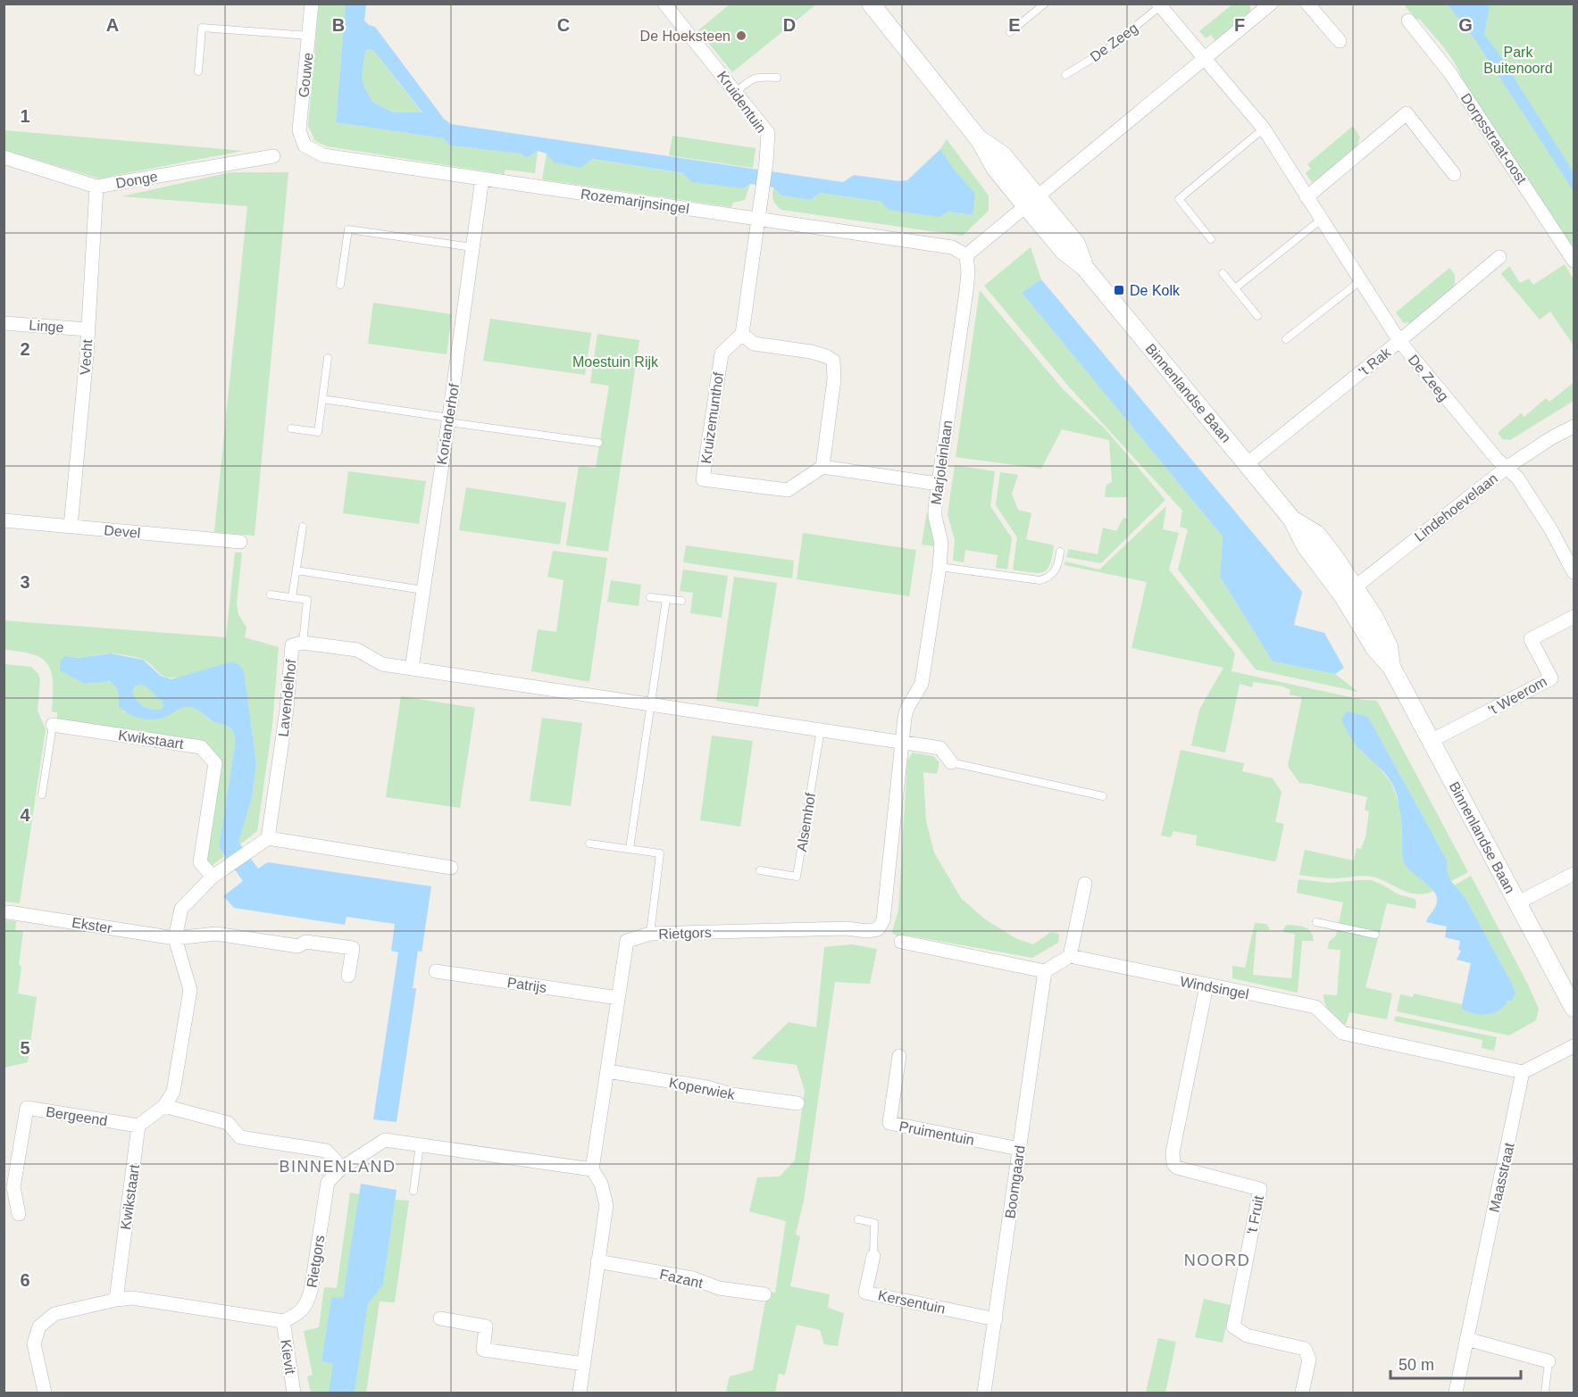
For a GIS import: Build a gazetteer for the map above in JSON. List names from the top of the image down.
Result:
{
  "streets": {
    "street": [
      "De Zeeg",
      "Gouwe",
      "Kruidentuin",
      "Dorpsstraat-oost",
      "Donge",
      "Rozemarijnsingel",
      "Linge",
      "Vecht",
      "'t Rak",
      "Binnenlandse Baan",
      "Kruizemunthof",
      "Korianderhof",
      "Marjoleinlaan",
      "Lindehoevelaan",
      "Devel",
      "'t Weerom",
      "Lavendelhof",
      "Kwikstaart",
      "Ekster",
      "Rietgors",
      "Patrijs",
      "Windsingel",
      "Koperwiek",
      "Bergeend",
      "Pruimentuin",
      "Maasstraat",
      "Boomgaard",
      "'t Fruit",
      "Fazant",
      "Kersentuin",
      "Kievit"
    ],
    "lane": ["Alsemhof"]
  },
  "crossings": [
    ["De Zeeg", "'t Rak"],
    ["De Zeeg", "Lindehoevelaan"],
    ["Gouwe", "Rozemarijnsingel"],
    ["Kruidentuin", "Rozemarijnsingel"],
    ["Donge", "Vecht"],
    ["Rozemarijnsingel", "Korianderhof"],
    ["Rozemarijnsingel", "Marjoleinlaan"],
    ["Linge", "Vecht"],
    ["Vecht", "Devel"],
    ["'t Rak", "Binnenlandse Baan"],
    ["Binnenlandse Baan", "Lindehoevelaan"],
    ["Binnenlandse Baan", "'t Weerom"],
    ["Korianderhof", "Lavendelhof"],
    ["Marjoleinlaan", "Rietgors"],
    ["Kwikstaart", "Bergeend"],
    ["Rietgors", "Patrijs"],
    ["Rietgors", "Koperwiek"],
    ["Rietgors", "Kievit"],
    ["Windsingel", "Maasstraat"],
    ["Windsingel", "'t Fruit"],
    ["Pruimentuin", "Boomgaard"],
    ["Boomgaard", "Kersentuin"]
  ],
  "districts": ["BINNENLAND", "NOORD"],
  "parks": ["Park Buitenoord", "Moestuin Rijk"],
  "places": {
    "other": ["De Hoeksteen"],
    "transit": ["De Kolk"]
  },
  "scale_bar": "50 m",
  "grid": {
    "columns": [
      "A",
      "B",
      "C",
      "D",
      "E",
      "F",
      "G"
    ],
    "rows": [
      "1",
      "2",
      "3",
      "4",
      "5",
      "6"
    ]
  }
}
